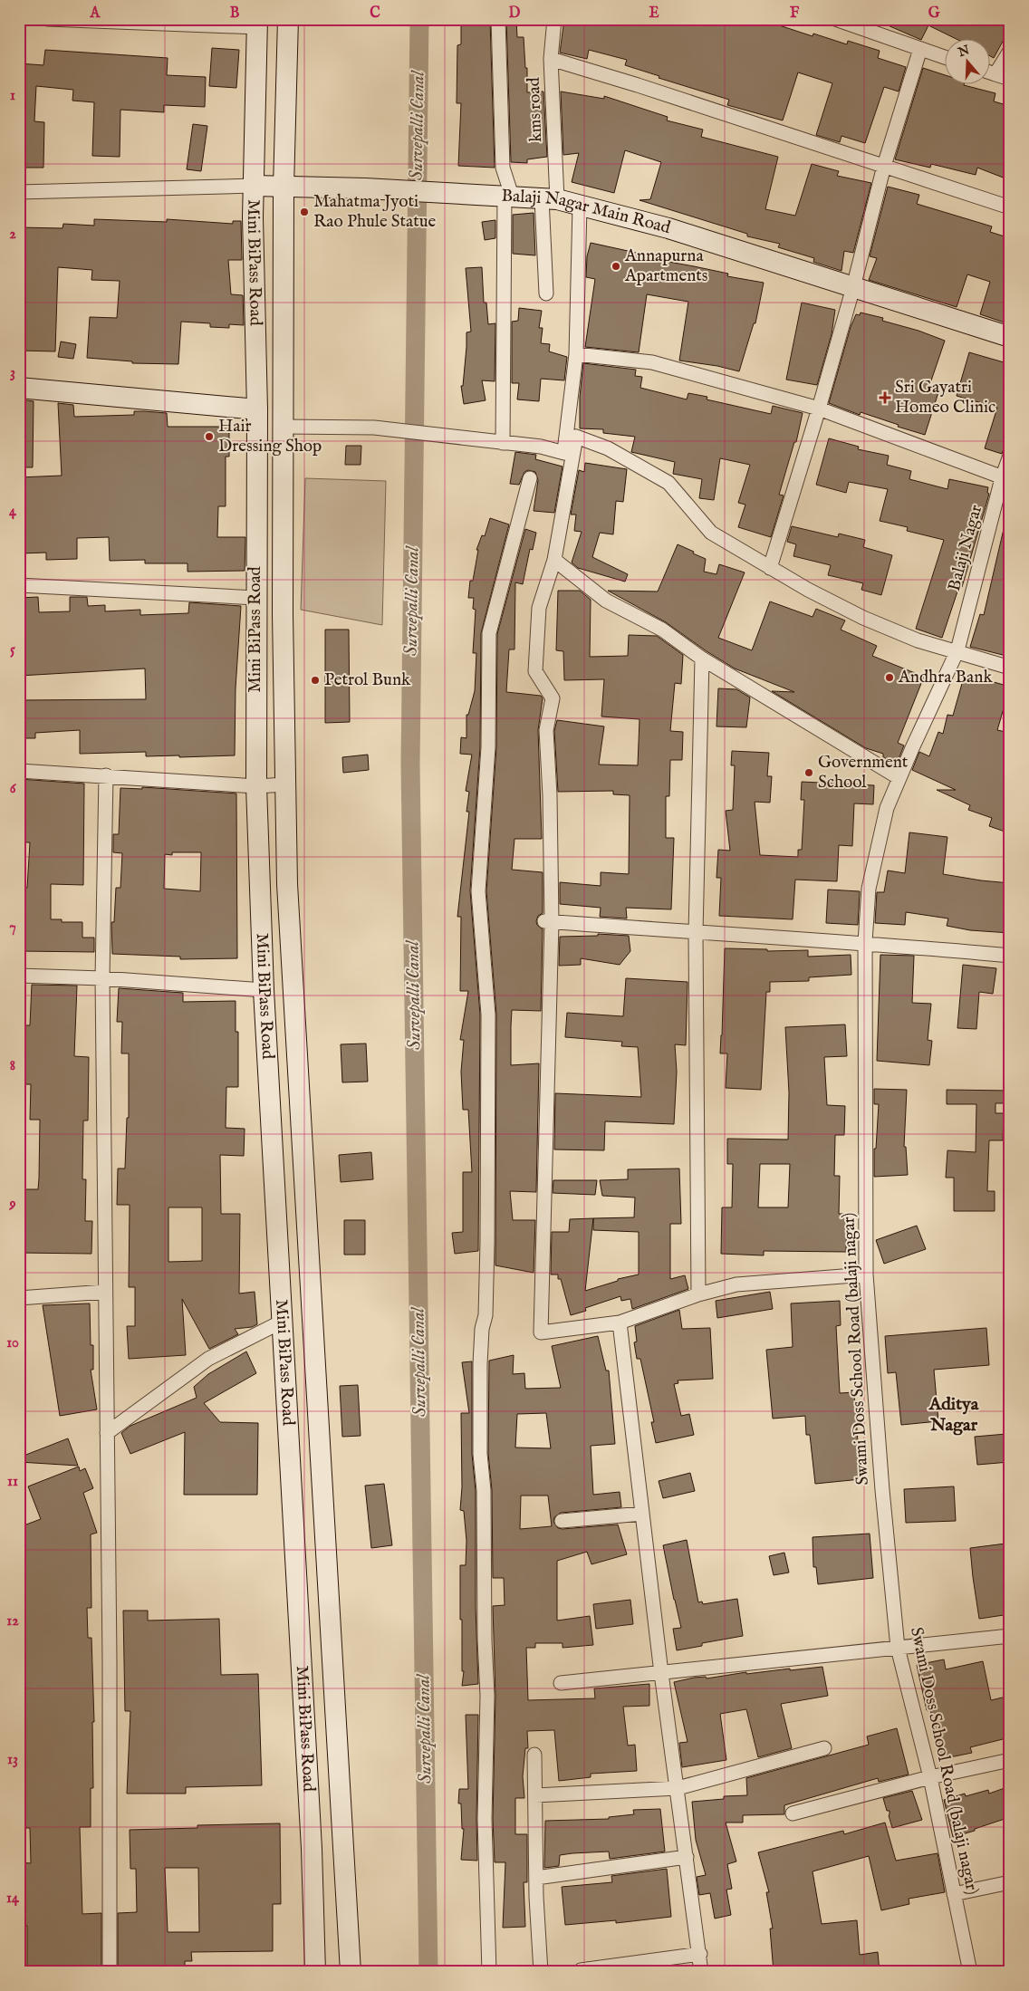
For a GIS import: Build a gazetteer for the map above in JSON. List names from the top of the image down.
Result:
{
  "streets": {
    "main road": ["Balaji Nagar Main Road", "Mini BiPass Road"],
    "street": ["kms road", "Balaji Nagar", "Swami Doss School Road (balaji nagar)"]
  },
  "crossings": [
    ["kms road", "Balaji Nagar Main Road"],
    ["Balaji Nagar Main Road", "Mini BiPass Road"],
    ["Balaji Nagar", "Swami Doss School Road (balaji nagar)"]
  ],
  "districts": ["Aditya Nagar"],
  "water": ["Survepalli Canal"],
  "places": {
    "other": [
      "Mahatma Jyoti Rao Phule Statue",
      "Annapurna Apartments",
      "Hair Dressing Shop",
      "Andhra Bank",
      "Petrol Bunk",
      "Government School"
    ],
    "health": ["Sri Gayatri Homeo Clinic"]
  },
  "north": "top",
  "grid": {
    "columns": [
      "A",
      "B",
      "C",
      "D",
      "E",
      "F",
      "G"
    ],
    "rows": [
      "1",
      "2",
      "3",
      "4",
      "5",
      "6",
      "7",
      "8",
      "9",
      "10",
      "11",
      "12",
      "13",
      "14"
    ]
  }
}
